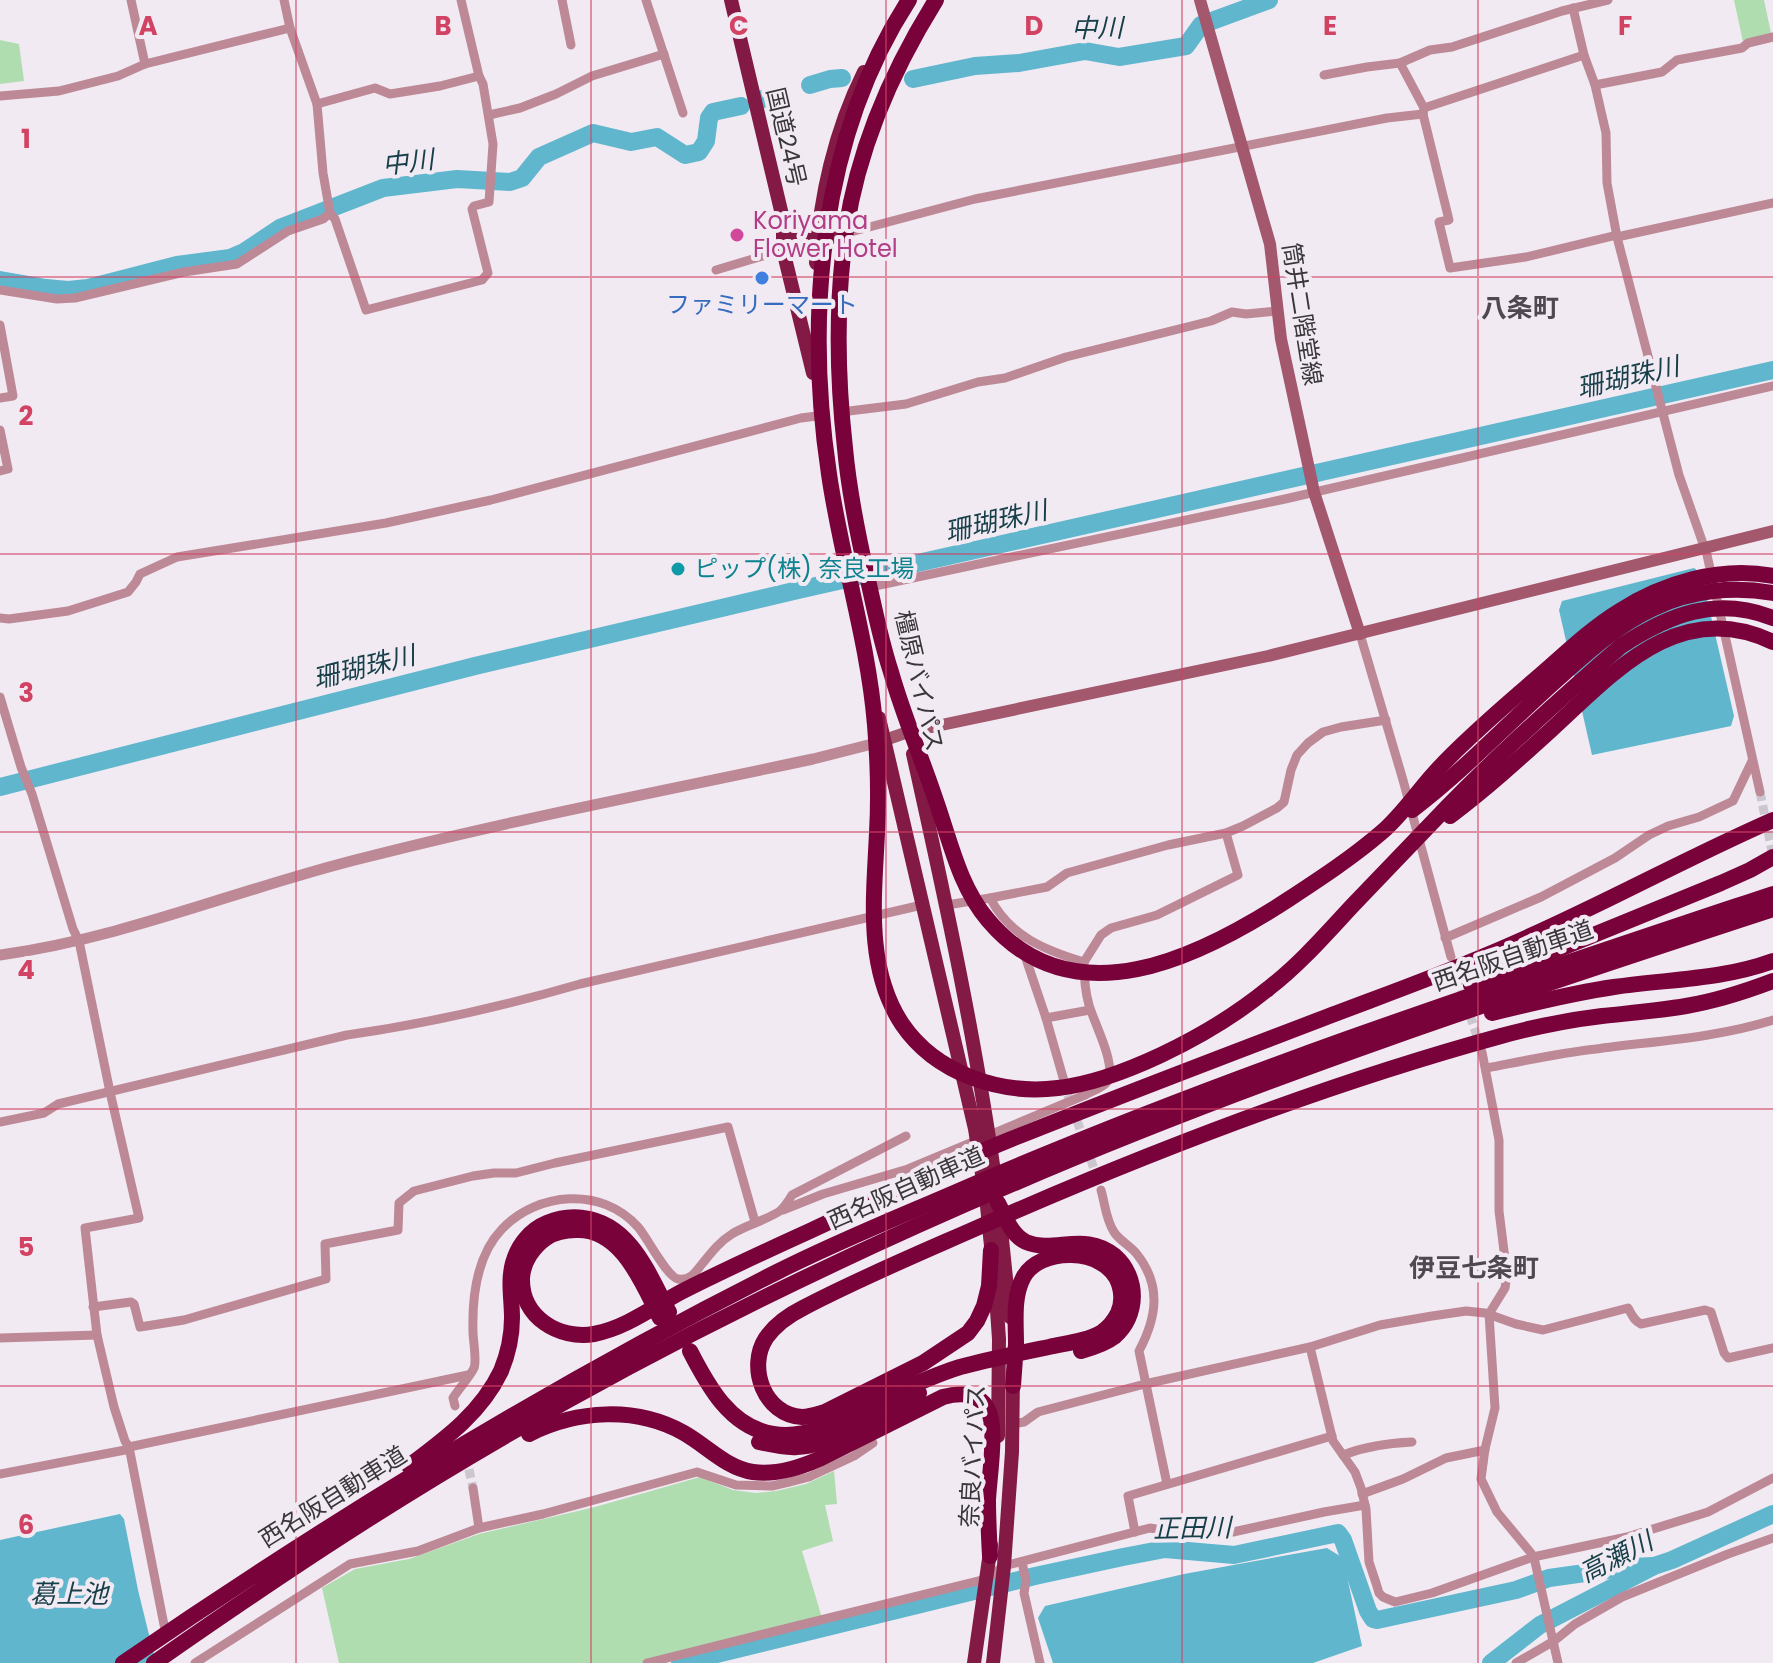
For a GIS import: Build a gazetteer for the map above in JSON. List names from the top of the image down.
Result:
{
  "streets": {
    "highway": [
      "国道24号",
      "橿原バイパス",
      "西名阪自動車道",
      "奈良バイパス"
    ],
    "main road": ["筒井二階堂線"]
  },
  "crossings": [
    ["橿原バイパス", "奈良バイパス"]
  ],
  "districts": ["八条町", "伊豆七条町"],
  "water": [
    "中川",
    "珊瑚珠川",
    "正田川",
    "高瀬川",
    "葛上池"
  ],
  "places": ["Koriyama Flower Hotel", "ファミリーマート", "ピップ(株) 奈良工場"],
  "grid": {
    "columns": [
      "A",
      "B",
      "C",
      "D",
      "E",
      "F"
    ],
    "rows": [
      "1",
      "2",
      "3",
      "4",
      "5",
      "6"
    ]
  }
}
